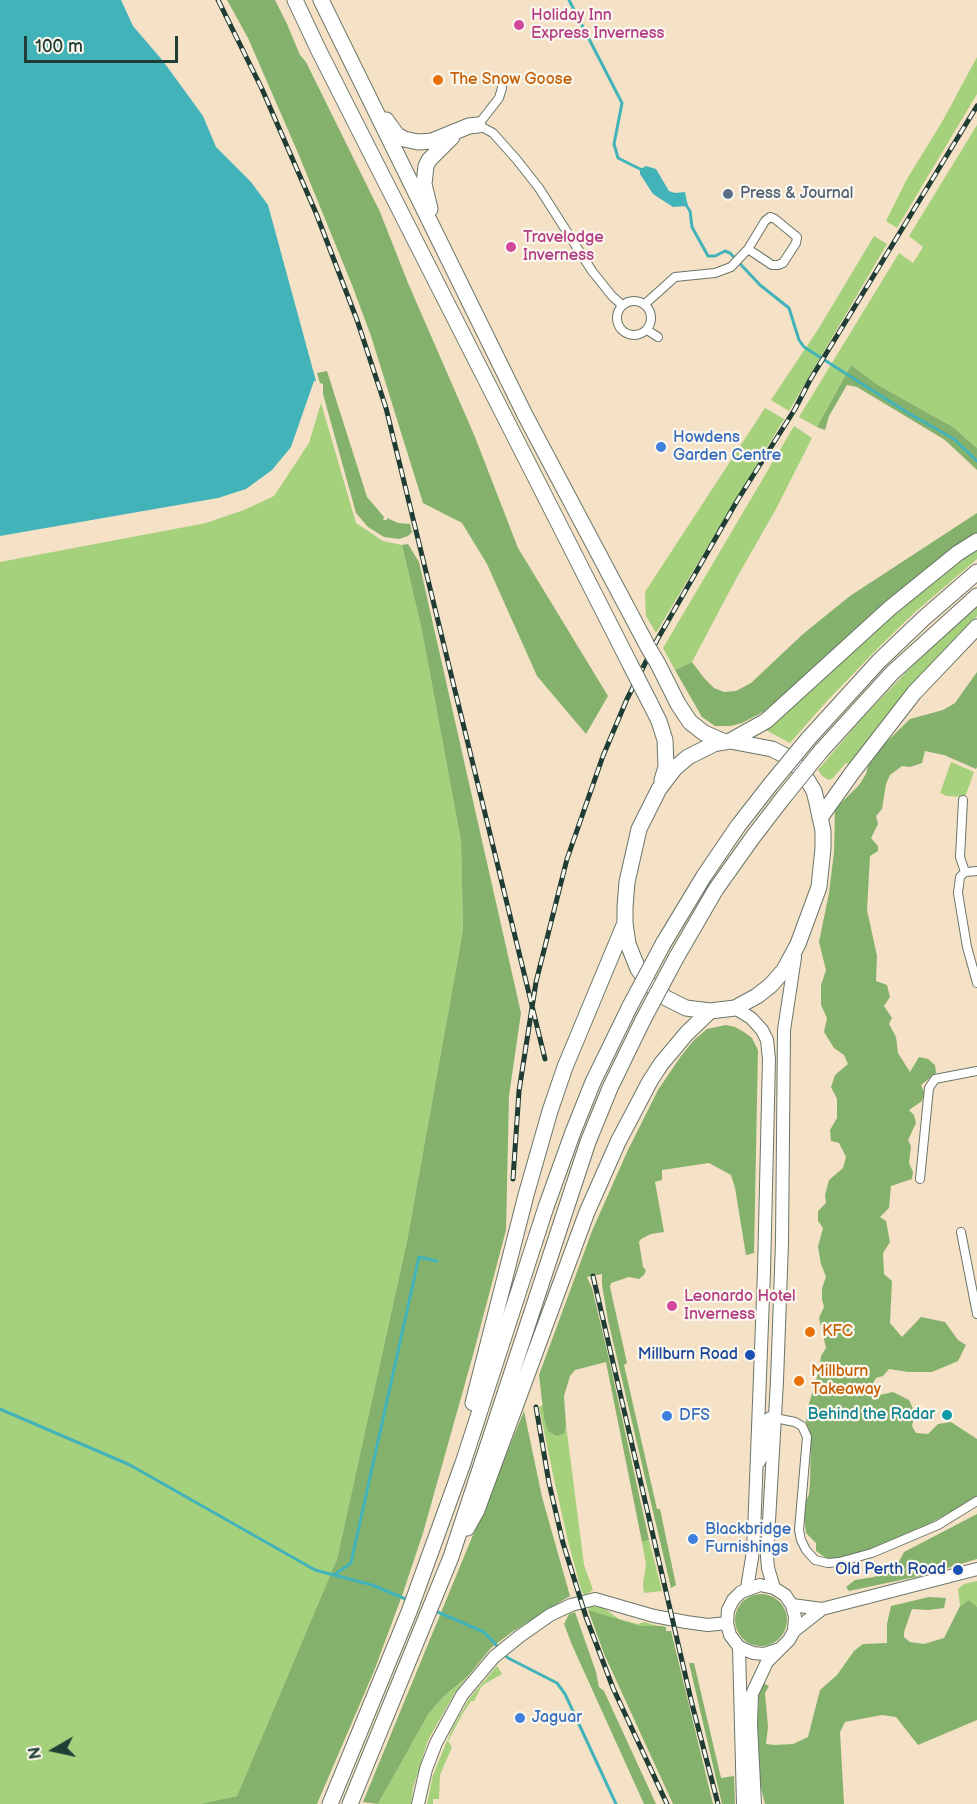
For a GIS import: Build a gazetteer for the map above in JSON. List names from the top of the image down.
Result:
{
  "places": [
    "Holiday Inn Express Inverness",
    "The Snow Goose",
    "Press & Journal",
    "Travelodge Inverness",
    "Howdens Garden Centre",
    "Leonardo Hotel Inverness",
    "KFC",
    "Millburn Road",
    "Millburn Takeaway",
    "Behind the Radar",
    "DFS",
    "Blackbridge Furnishings",
    "Old Perth Road",
    "Jaguar"
  ],
  "scale_bar": "100 m",
  "north": "left"
}
